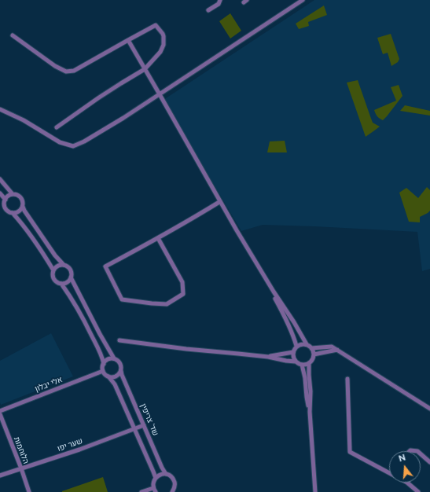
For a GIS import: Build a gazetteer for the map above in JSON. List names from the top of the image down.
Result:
{
  "streets": {
    "street": [
      "אלי יבלון",
      "שד' צריפין",
      "שער יפו",
      "הלוחמות"
    ]
  },
  "crossings": [
    ["אלי יבלון", "שד' צריפין"],
    ["שד' צריפין", "שער יפו"],
    ["שער יפו", "הלוחמות"]
  ],
  "north": "top"
}
